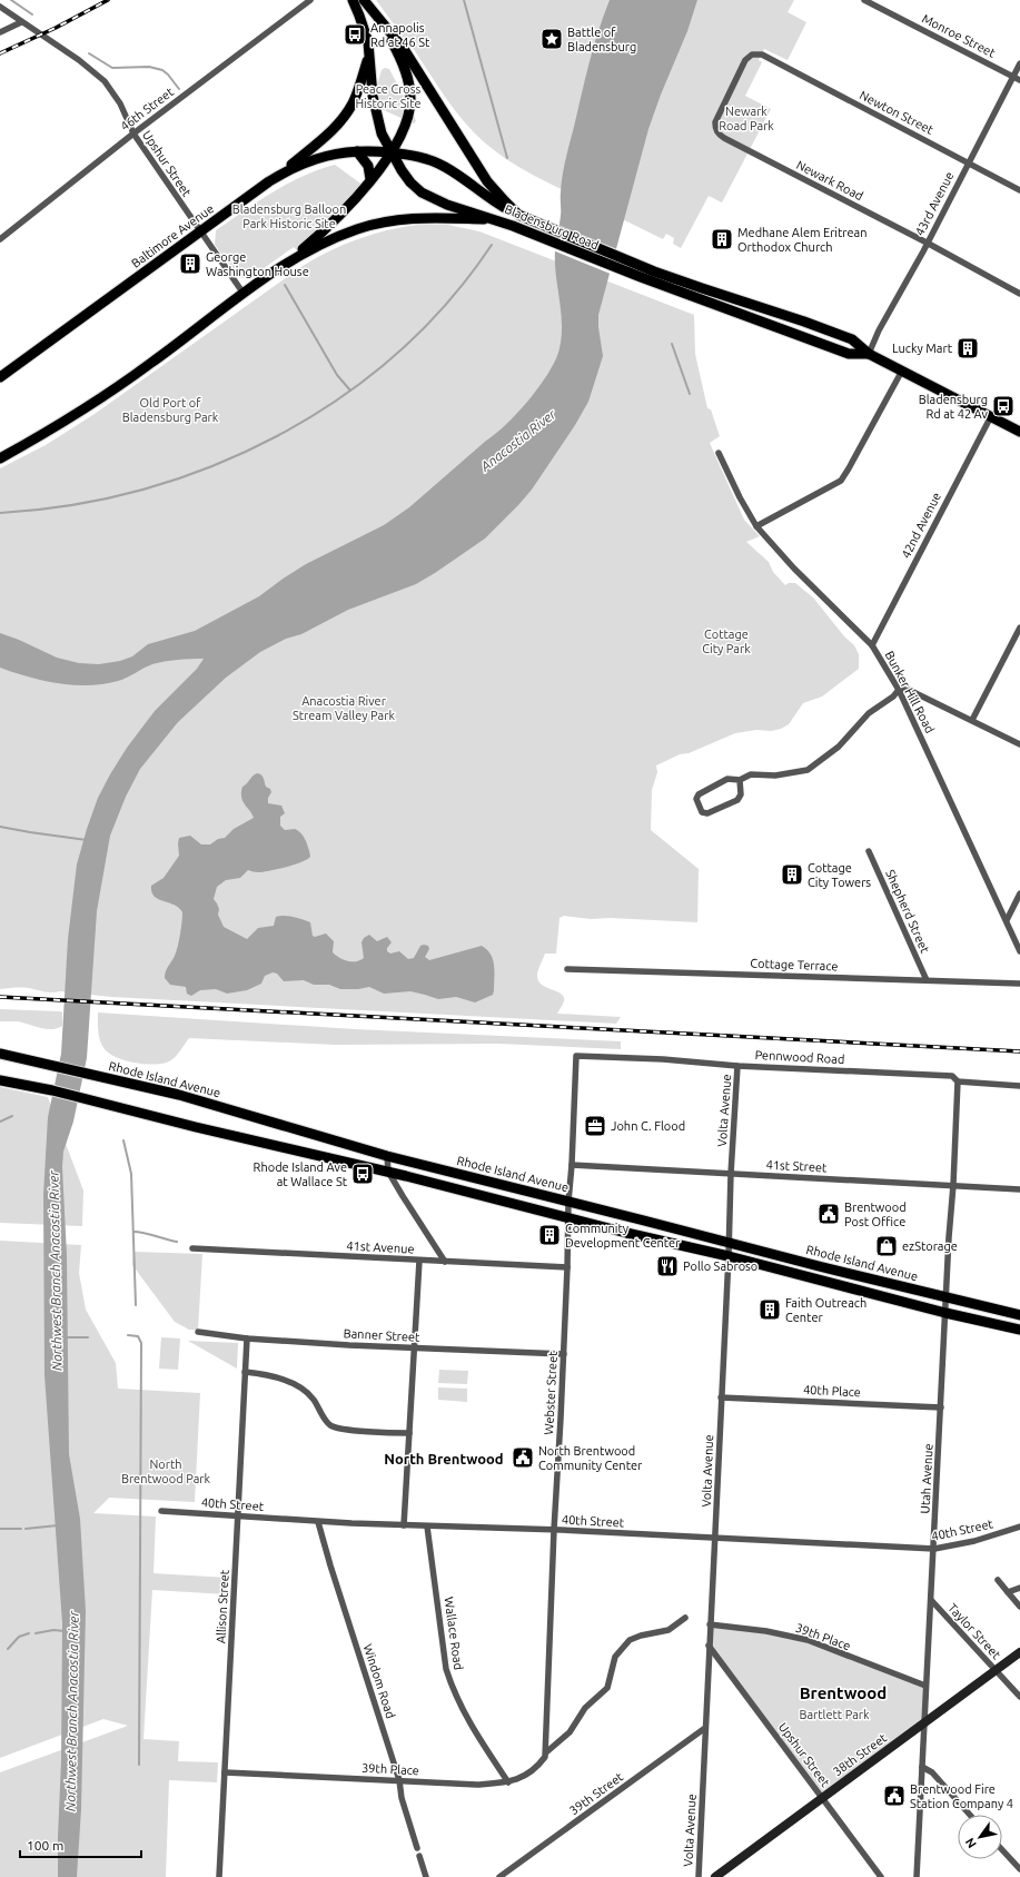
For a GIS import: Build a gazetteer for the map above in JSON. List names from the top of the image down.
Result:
{
  "streets": {
    "main road": [
      "Bladensburg Road",
      "Baltimore Avenue",
      "Rhode Island Avenue",
      "38th Street"
    ],
    "street": [
      "Monroe Street",
      "46th Street",
      "Newton Street",
      "Upshur Street",
      "Newark Road",
      "43rd Avenue",
      "42nd Avenue",
      "Bunker Hill Road",
      "Shepherd Street",
      "Cottage Terrace",
      "Pennwood Road",
      "Volta Avenue",
      "41st Street",
      "41st Avenue",
      "Banner Street",
      "40th Place",
      "Webster Street",
      "Utah Avenue",
      "40th Street",
      "Allison Street",
      "Taylor Street",
      "Wallace Road",
      "39th Place",
      "Windom Road",
      "39th Street"
    ]
  },
  "crossings": [
    ["Monroe Street", "43rd Avenue"],
    ["46th Street", "Upshur Street"],
    ["Newton Street", "Newark Road"],
    ["Newton Street", "43rd Avenue"],
    ["Upshur Street", "Baltimore Avenue"],
    ["Upshur Street", "Volta Avenue"],
    ["Upshur Street", "38th Street"],
    ["Newark Road", "43rd Avenue"],
    ["43rd Avenue", "Bladensburg Road"],
    ["Bladensburg Road", "Baltimore Avenue"],
    ["Bladensburg Road", "42nd Avenue"],
    ["42nd Avenue", "Bunker Hill Road"],
    ["Shepherd Street", "Cottage Terrace"],
    ["Pennwood Road", "Volta Avenue"],
    ["Pennwood Road", "Webster Street"],
    ["Pennwood Road", "Utah Avenue"],
    ["Rhode Island Avenue", "Volta Avenue"],
    ["Rhode Island Avenue", "Webster Street"],
    ["Rhode Island Avenue", "Utah Avenue"],
    ["Volta Avenue", "41st Street"],
    ["Volta Avenue", "40th Place"],
    ["Volta Avenue", "40th Street"],
    ["Volta Avenue", "39th Place"],
    ["Volta Avenue", "39th Street"],
    ["41st Street", "Webster Street"],
    ["41st Street", "Utah Avenue"],
    ["41st Avenue", "Webster Street"],
    ["Banner Street", "Webster Street"],
    ["Banner Street", "Allison Street"],
    ["40th Place", "Utah Avenue"],
    ["Webster Street", "40th Street"],
    ["Webster Street", "39th Place"],
    ["Utah Avenue", "40th Street"],
    ["Utah Avenue", "Taylor Street"],
    ["Utah Avenue", "39th Place"],
    ["Utah Avenue", "38th Street"],
    ["40th Street", "Allison Street"],
    ["40th Street", "Wallace Road"],
    ["40th Street", "Windom Road"],
    ["Allison Street", "39th Place"],
    ["Taylor Street", "38th Street"],
    ["Wallace Road", "39th Place"],
    ["39th Place", "Windom Road"]
  ],
  "districts": ["North Brentwood", "Brentwood"],
  "water": ["Anacostia River", "Northwest Branch Anacostia River"],
  "parks": [
    "Peace Cross Historic Site",
    "Newark Road Park",
    "Bladensburg Balloon Park Historic Site",
    "Old Port of Bladensburg Park",
    "Cottage City Park",
    "Anacostia River Stream Valley Park",
    "North Brentwood Park",
    "Bartlett Park"
  ],
  "places": {
    "bus stop": ["Annapolis Rd at 46 St", "Bladensburg Rd at 42 Av", "Rhode Island Ave at Wallace St"],
    "place": ["Battle of Bladensburg"],
    "building": [
      "Medhane Alem Eritrean Orthodox Church",
      "George Washington House",
      "Lucky Mart",
      "Cottage City Towers",
      "Community Development Center",
      "Faith Outreach Center"
    ],
    "office": ["John C. Flood"],
    "public building": ["Brentwood Post Office", "North Brentwood Community Center", "Brentwood Fire Station Company 4"],
    "shop": ["ezStorage"],
    "restaurant": ["Pollo Sabroso"]
  },
  "scale_bar": "100 m",
  "north": "bottom left"
}
